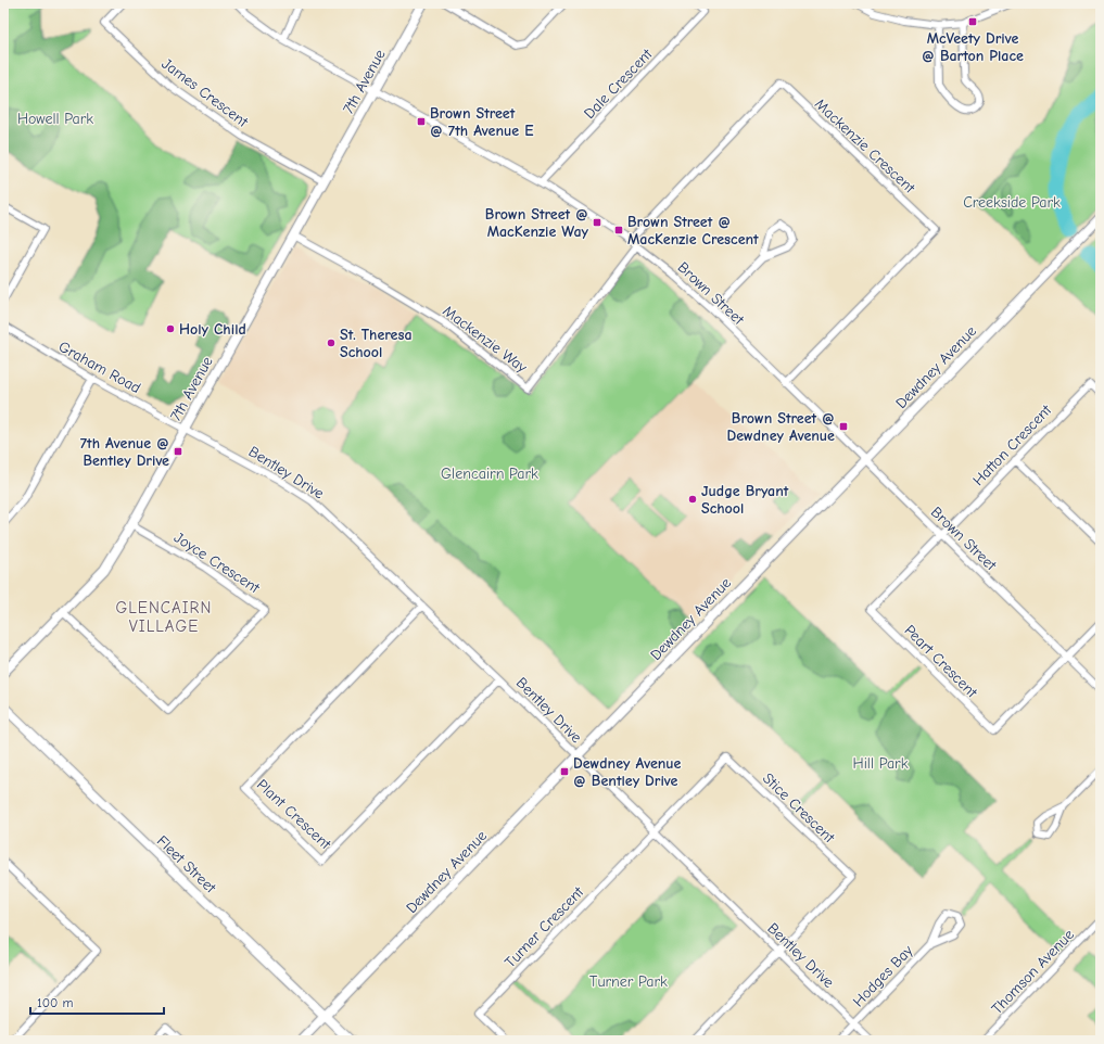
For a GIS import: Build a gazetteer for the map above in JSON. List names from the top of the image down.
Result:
{
  "streets": {
    "street": [
      "7th Avenue",
      "Dale Crescent",
      "James Crescent",
      "Mackenzie Crescent",
      "Brown Street",
      "Mackenzie Way",
      "Graham Road",
      "Dewdney Avenue",
      "Hatton Crescent",
      "Bentley Drive",
      "Joyce Crescent",
      "Peart Crescent",
      "Stice Crescent",
      "Plant Crescent",
      "Fleet Street",
      "Turner Crescent",
      "Thomson Avenue",
      "Hodges Bay"
    ]
  },
  "crossings": [
    ["7th Avenue", "James Crescent"],
    ["7th Avenue", "Brown Street"],
    ["7th Avenue", "Mackenzie Way"],
    ["7th Avenue", "Graham Road"],
    ["7th Avenue", "Bentley Drive"],
    ["7th Avenue", "Joyce Crescent"],
    ["Dale Crescent", "Brown Street"],
    ["Mackenzie Crescent", "Brown Street"],
    ["Brown Street", "Mackenzie Way"],
    ["Brown Street", "Dewdney Avenue"],
    ["Brown Street", "Hatton Crescent"],
    ["Brown Street", "Peart Crescent"],
    ["Graham Road", "Bentley Drive"],
    ["Dewdney Avenue", "Bentley Drive"],
    ["Dewdney Avenue", "Fleet Street"],
    ["Hatton Crescent", "Peart Crescent"],
    ["Bentley Drive", "Stice Crescent"],
    ["Bentley Drive", "Plant Crescent"],
    ["Bentley Drive", "Turner Crescent"],
    ["Bentley Drive", "Hodges Bay"],
    ["Stice Crescent", "Turner Crescent"]
  ],
  "districts": ["GLENCAIRN VILLAGE"],
  "parks": [
    "Howell Park",
    "Creekside Park",
    "Glencairn Park",
    "Hill Park",
    "Turner Park"
  ],
  "places": {
    "transit": [
      "McVeety Drive @ Barton Place",
      "Brown Street @ 7th Avenue E",
      "Brown Street @ MacKenzie Way",
      "Brown Street @ MacKenzie Crescent",
      "Brown Street @ Dewdney Avenue",
      "7th Avenue @ Bentley Drive",
      "Dewdney Avenue @ Bentley Drive"
    ],
    "other": ["Holy Child", "St. Theresa School", "Judge Bryant School"]
  },
  "scale_bar": "100 m"
}
